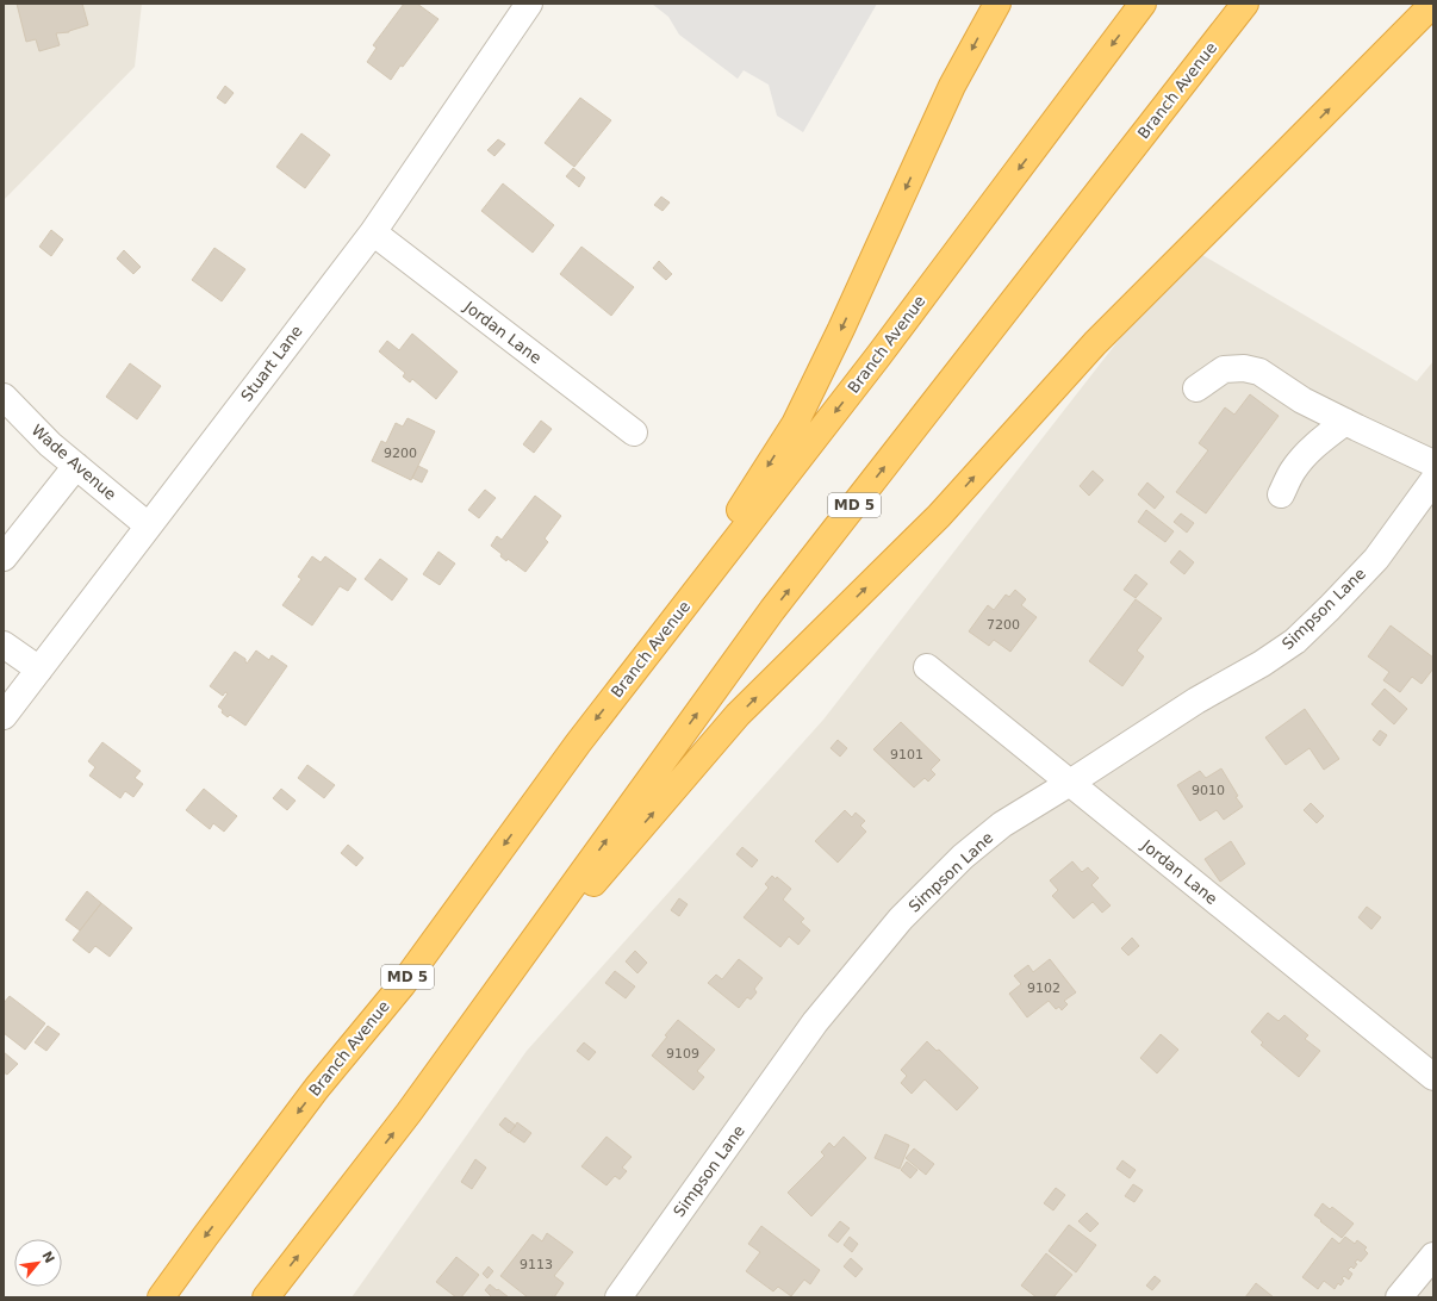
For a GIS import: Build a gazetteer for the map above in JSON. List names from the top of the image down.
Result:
{
  "streets": {
    "highway": ["Branch Avenue", "MD 5"],
    "street": [
      "Jordan Lane",
      "Stuart Lane",
      "Wade Avenue",
      "Simpson Lane"
    ]
  },
  "crossings": [
    ["Jordan Lane", "Stuart Lane"],
    ["Jordan Lane", "Simpson Lane"],
    ["Stuart Lane", "Wade Avenue"]
  ],
  "house_numbers": [
    "9200",
    "7200",
    "9101",
    "9010",
    "9102",
    "9109",
    "9113"
  ],
  "north": "top right"
}
